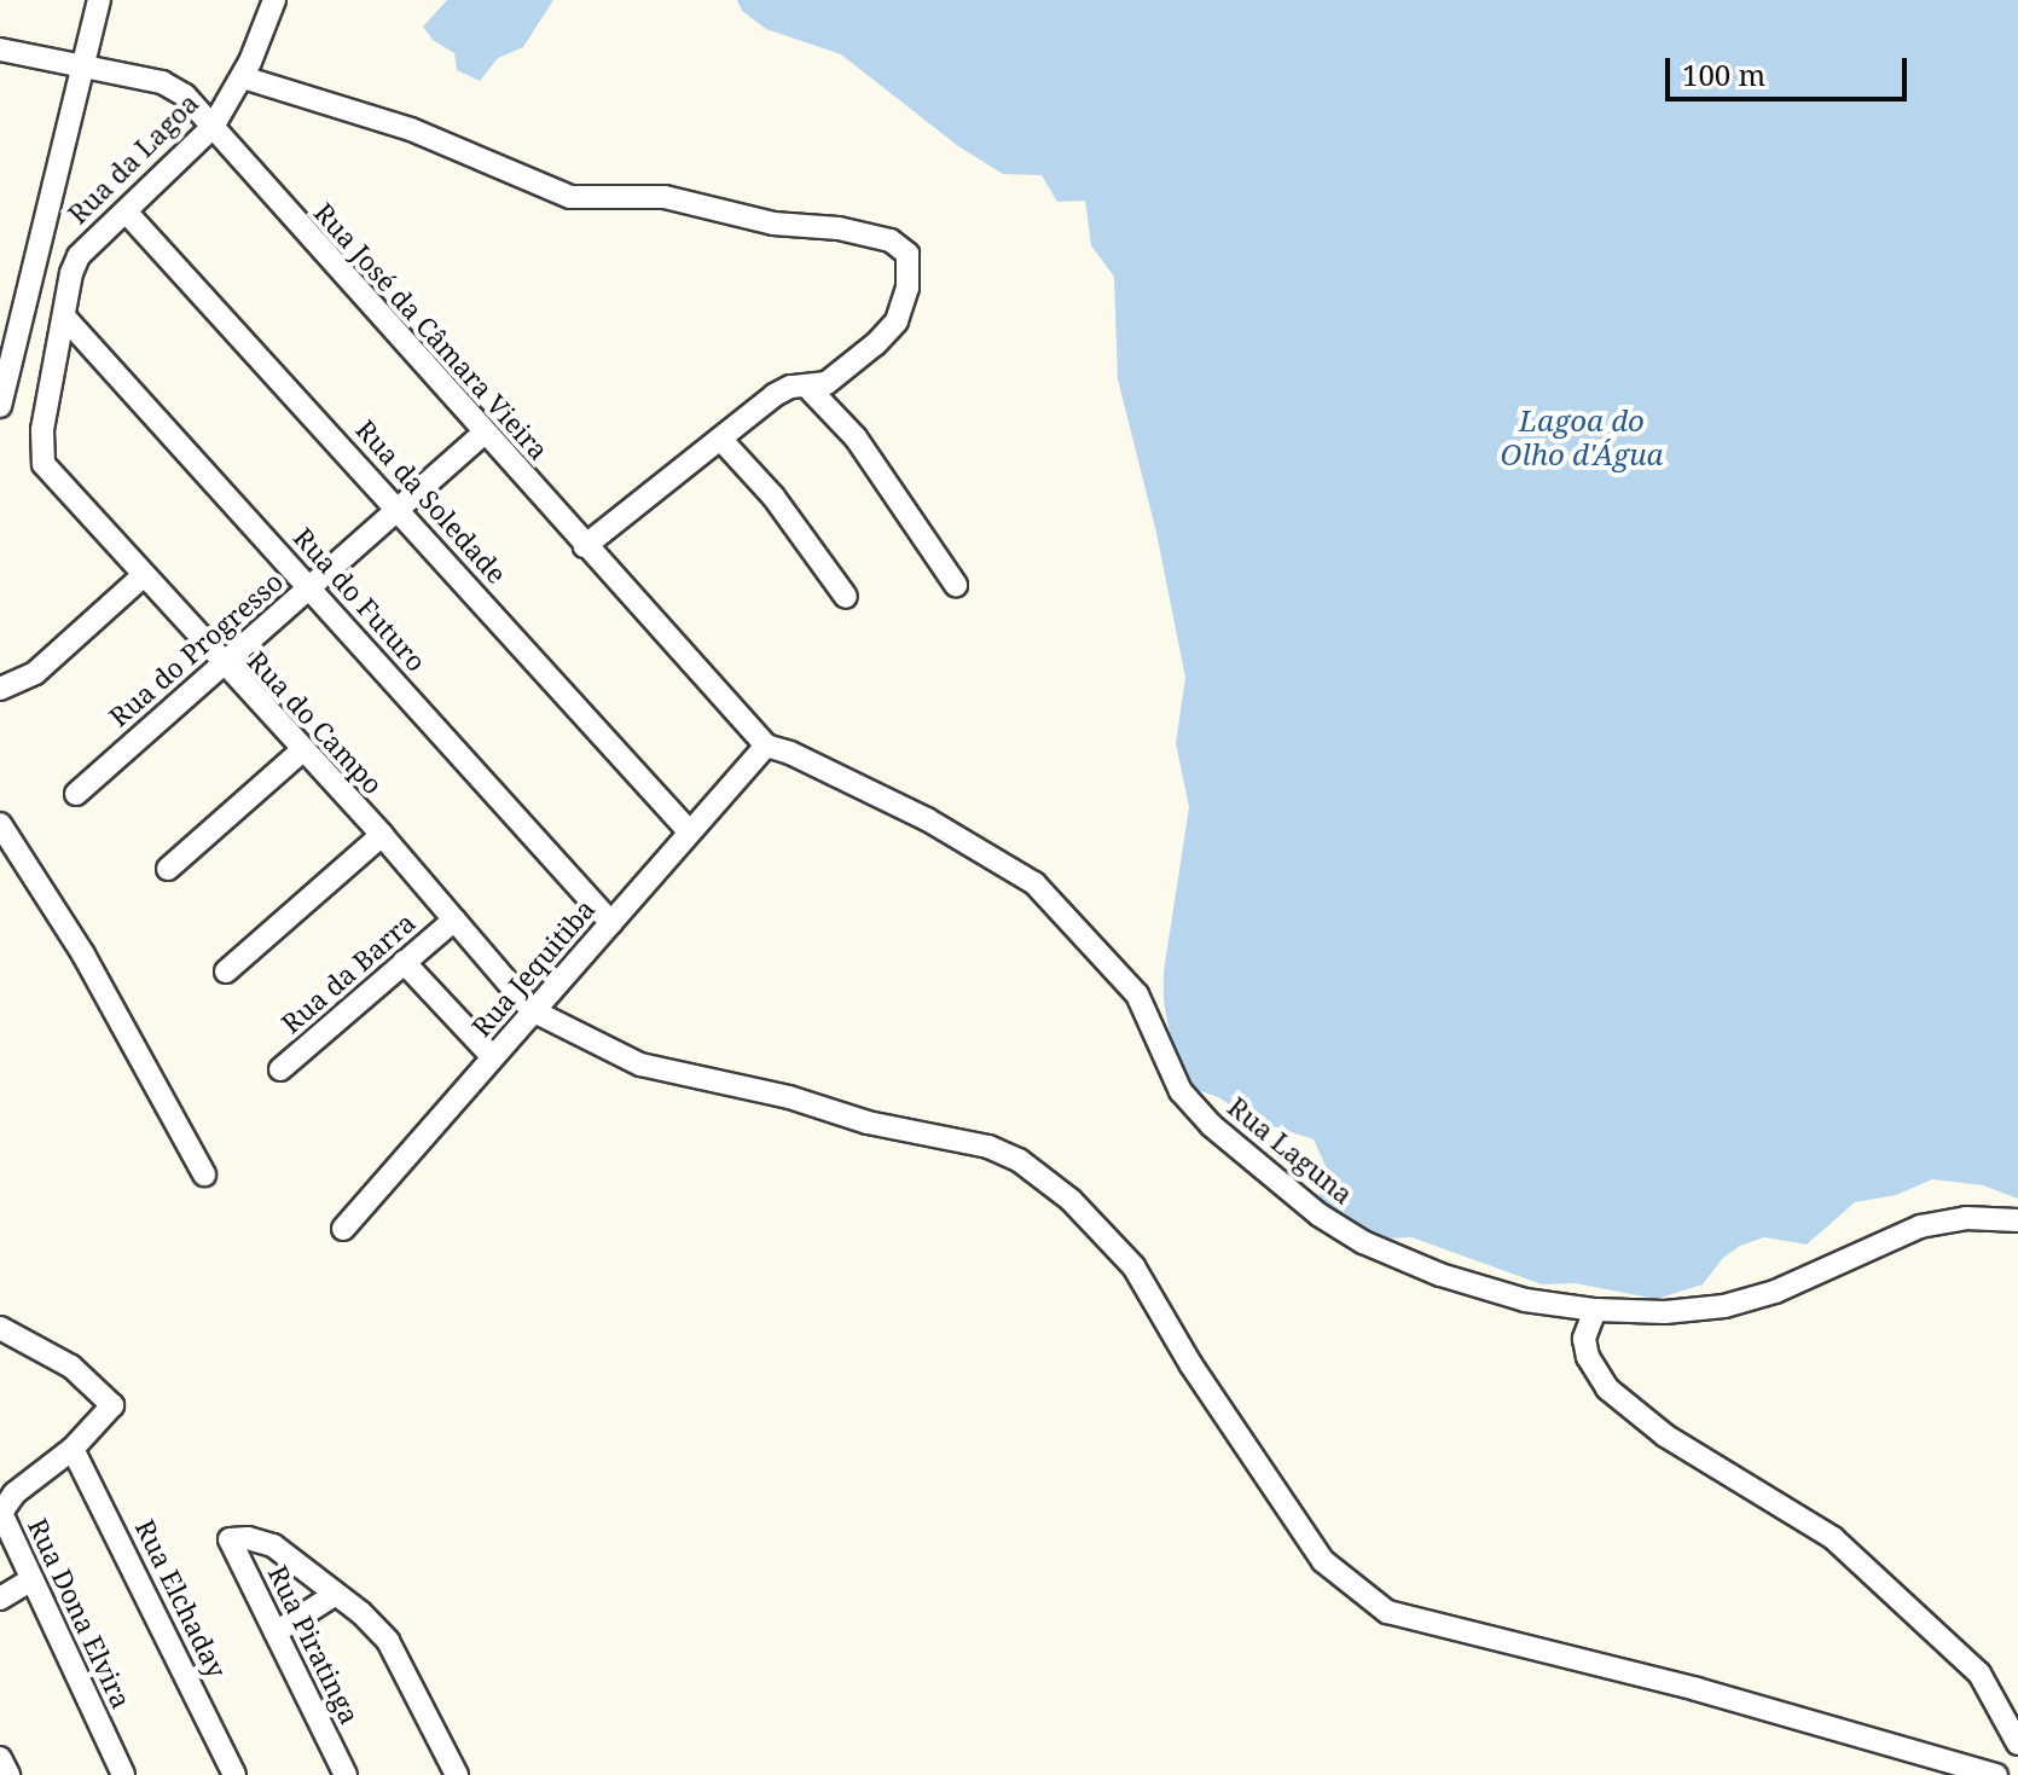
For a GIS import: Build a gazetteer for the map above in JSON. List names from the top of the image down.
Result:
{
  "streets": {
    "street": [
      "Rua da Lagoa",
      "Rua José da Câmara Vieira",
      "Rua da Soledade",
      "Rua do Futuro",
      "Rua do Progresso",
      "Rua do Campo",
      "Rua Jequitiba",
      "Rua da Barra",
      "Rua Laguna",
      "Rua Elchaday",
      "Rua Dona Elvira",
      "Rua Piratinga"
    ]
  },
  "crossings": [
    ["Rua da Lagoa", "Rua José da Câmara Vieira"],
    ["Rua da Lagoa", "Rua da Soledade"],
    ["Rua da Lagoa", "Rua do Futuro"],
    ["Rua da Lagoa", "Rua do Campo"],
    ["Rua José da Câmara Vieira", "Rua do Progresso"],
    ["Rua José da Câmara Vieira", "Rua Jequitiba"],
    ["Rua José da Câmara Vieira", "Rua Laguna"],
    ["Rua da Soledade", "Rua do Progresso"],
    ["Rua da Soledade", "Rua Jequitiba"],
    ["Rua do Futuro", "Rua do Progresso"],
    ["Rua do Futuro", "Rua Jequitiba"],
    ["Rua do Progresso", "Rua do Campo"],
    ["Rua do Campo", "Rua Jequitiba"],
    ["Rua do Campo", "Rua da Barra"],
    ["Rua Jequitiba", "Rua Laguna"],
    ["Rua Elchaday", "Rua Dona Elvira"]
  ],
  "water": ["Lagoa do Olho d'Água"],
  "scale_bar": "100 m"
}
